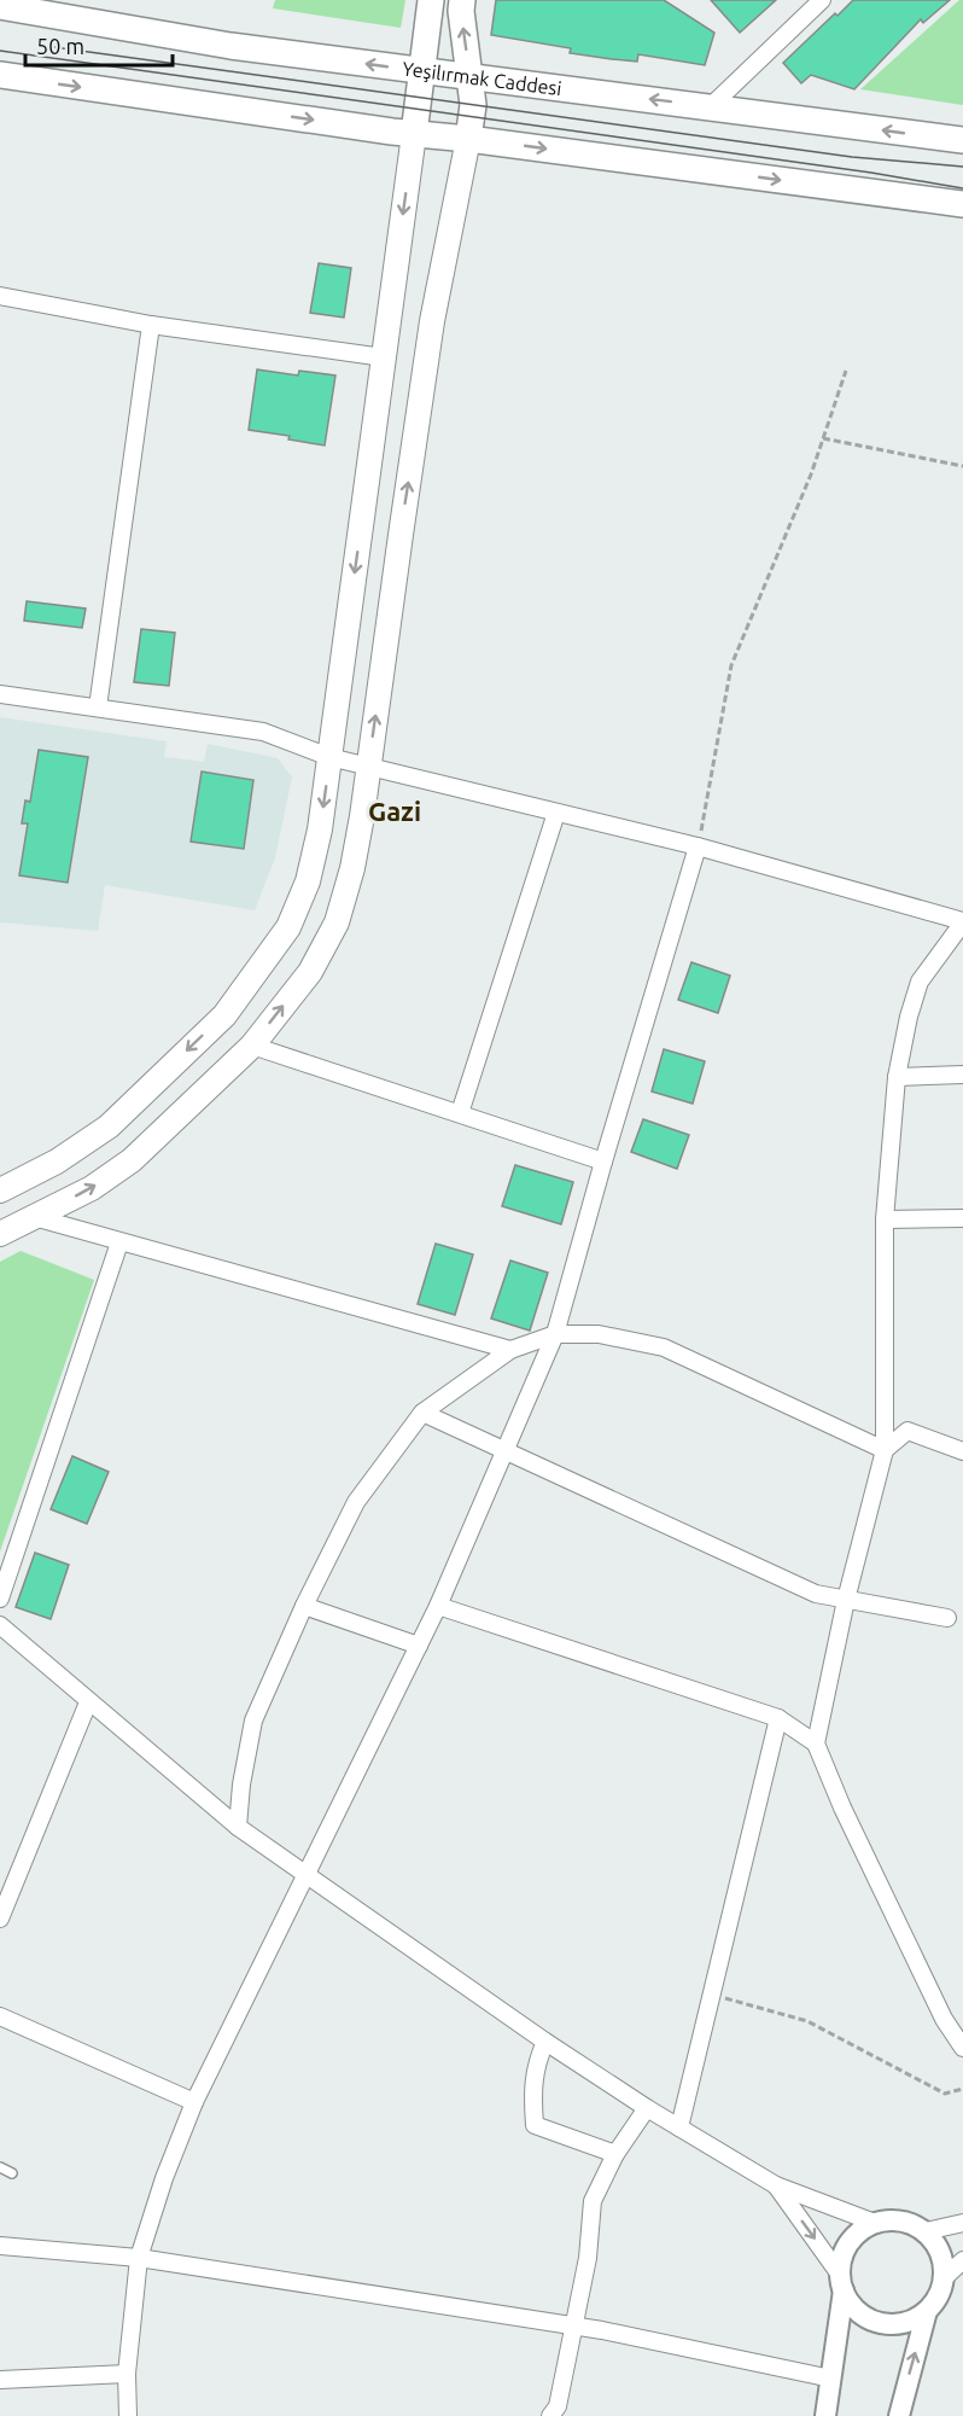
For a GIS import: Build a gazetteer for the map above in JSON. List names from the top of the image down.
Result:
{
  "streets": {
    "main road": ["Yeşilırmak Caddesi"]
  },
  "districts": ["Gazi"],
  "scale_bar": "50 m"
}
